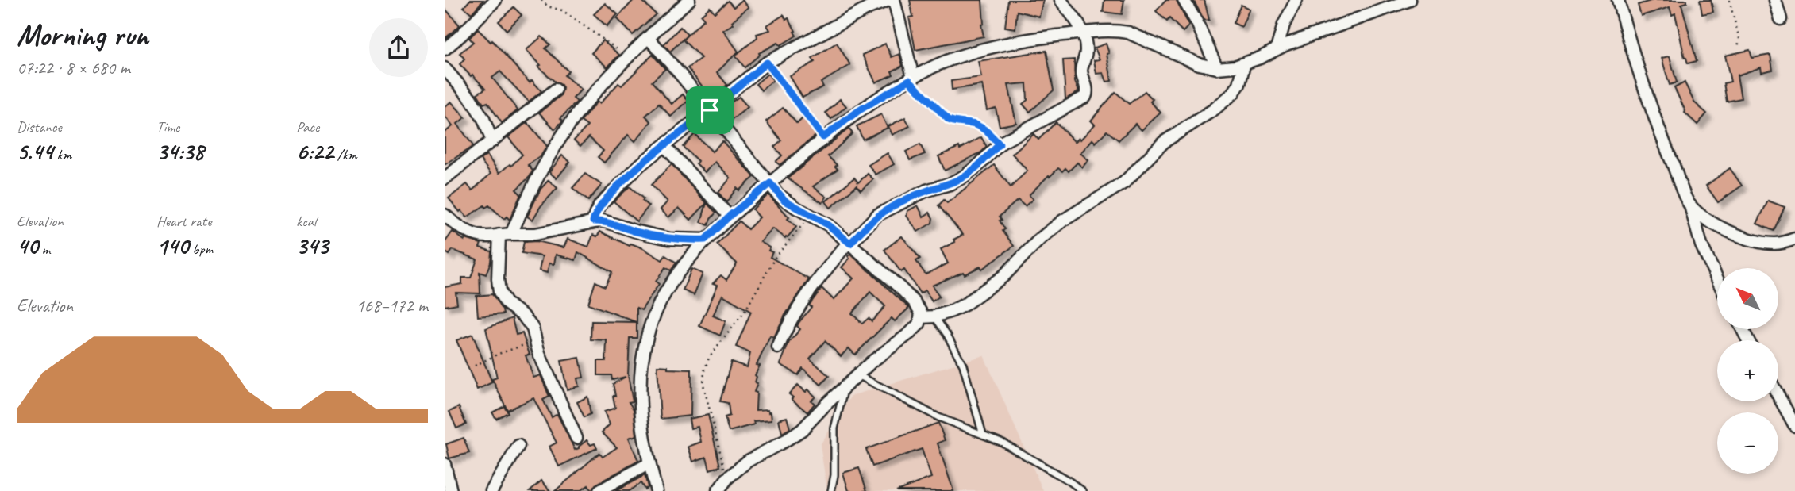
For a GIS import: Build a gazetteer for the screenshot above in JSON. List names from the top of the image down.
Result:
{
  "north": "top left",
  "page": {
    "heading": ["Morning run", "07:22 · 8 × 680 m"],
    "stats": [
      ["Distance", "5.44 km"],
      ["Time", "34:38"],
      ["Pace", "6:22 /km"],
      ["Elevation", "40 m"],
      ["Heart rate", "140 bpm"],
      ["kcal", "343"]
    ],
    "map_buttons": ["+", "−"],
    "chart": ["Elevation", "168–172 m"]
  }
}
